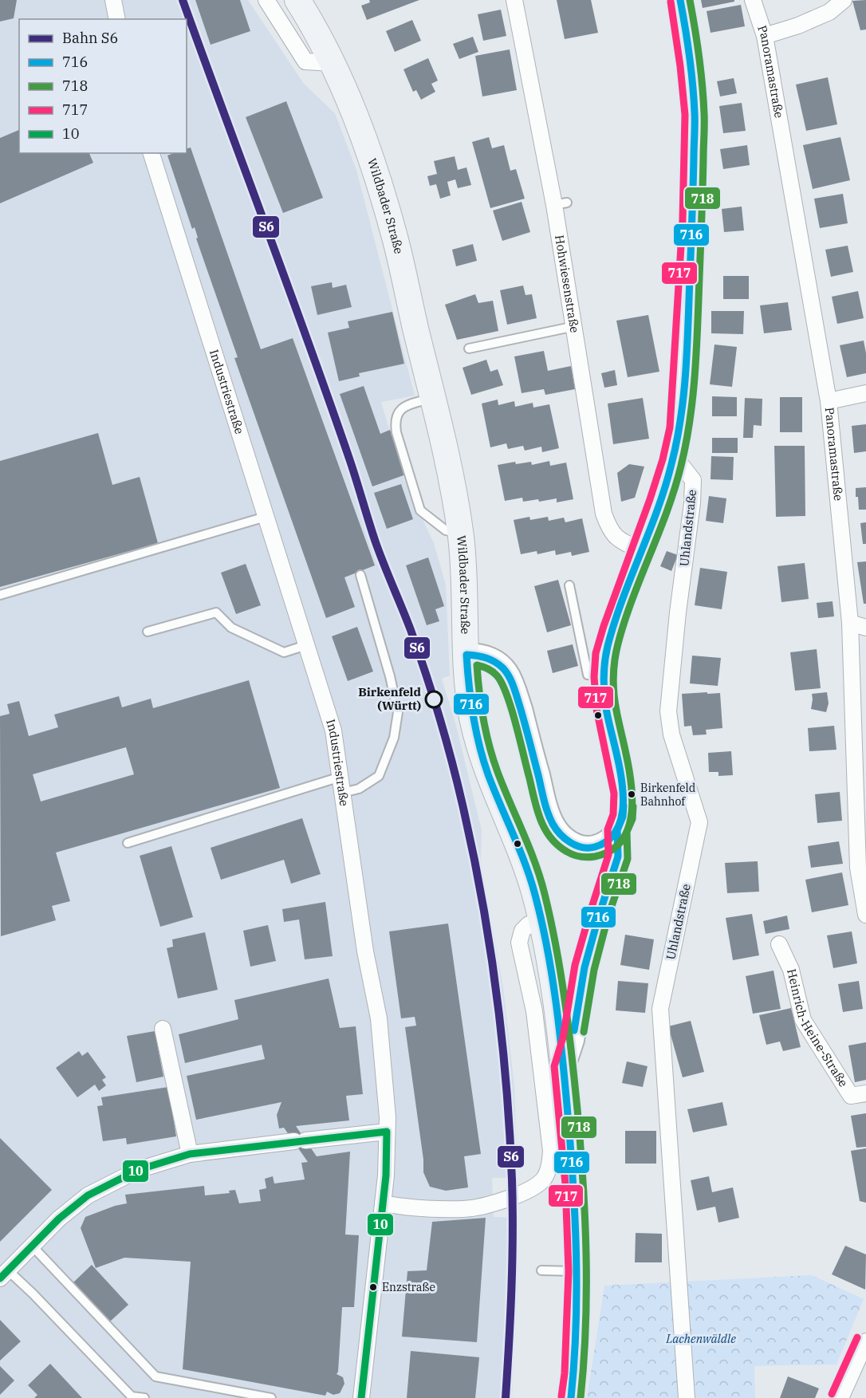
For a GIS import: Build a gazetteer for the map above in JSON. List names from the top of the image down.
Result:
{
  "streets": {
    "main road": ["Wildbader Straße"],
    "street": [
      "Panoramastraße",
      "Hohwiesenstraße",
      "Industriestraße",
      "Uhlandstraße",
      "Heinrich-Heine-Straße"
    ]
  },
  "parks": ["Lachenwäldle"],
  "places": ["Birkenfeld (Württ)", "Birkenfeld Bahnhof", "Enzstraße"],
  "lines": [
    "rail line S6",
    "transit line 716",
    "transit line 718",
    "transit line 717",
    "transit line 10"
  ],
  "legend": [
    "Bahn S6",
    "716",
    "718",
    "717",
    "10"
  ]
}
